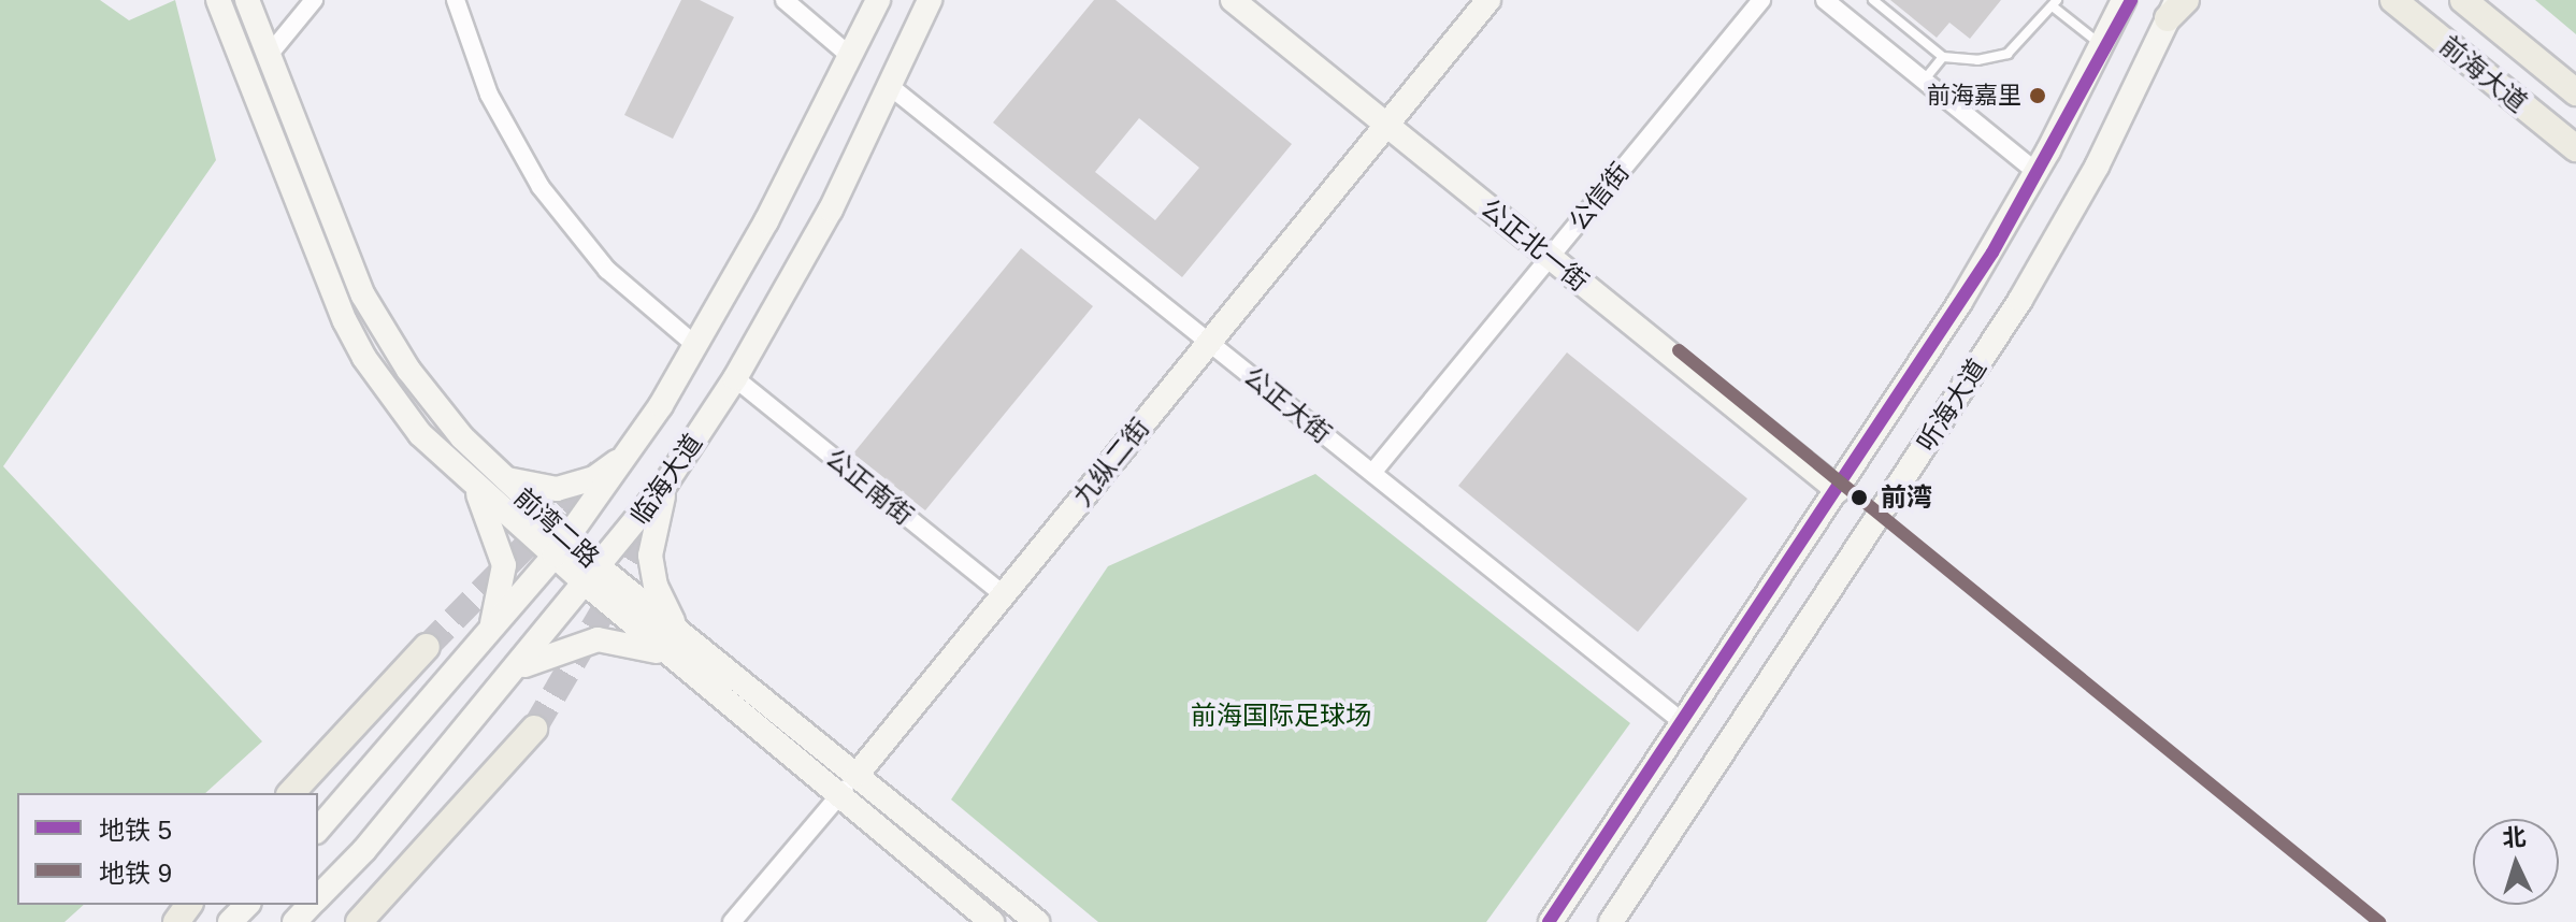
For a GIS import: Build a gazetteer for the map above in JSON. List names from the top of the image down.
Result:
{
  "streets": {
    "main road": [
      "前海大道",
      "公正北一街",
      "听海大道",
      "九纵二街",
      "临海大道",
      "前湾二路"
    ],
    "street": ["公信街", "公正大街", "公正南街"]
  },
  "crossings": [
    ["公信街", "公正北一街"],
    ["公信街", "公正大街"],
    ["公正北一街", "听海大道"],
    ["公正北一街", "九纵二街"],
    ["公正大街", "听海大道"],
    ["公正大街", "九纵二街"],
    ["公正大街", "临海大道"],
    ["九纵二街", "公正南街"],
    ["九纵二街", "前湾二路"],
    ["临海大道", "公正南街"],
    ["临海大道", "前湾二路"]
  ],
  "parks": ["前海国际足球场"],
  "places": ["前海嘉里", "前湾"],
  "lines": ["metro line 5", "metro line 9"],
  "legend": ["地铁 5", "地铁 9"],
  "north": "top"
}
